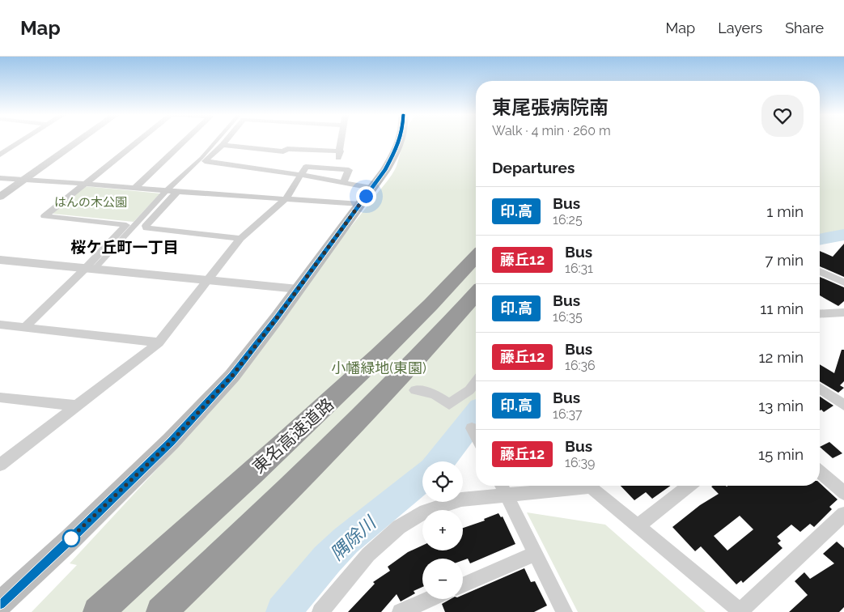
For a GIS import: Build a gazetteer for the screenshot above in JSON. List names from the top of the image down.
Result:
{
  "streets": {
    "highway": ["東名高速道路"]
  },
  "districts": ["桜ケ丘町一丁目"],
  "water": ["隅除川"],
  "parks": ["はんの木公園", "小幡緑地(東園)"],
  "lines": ["bus line 印.高"],
  "page": {
    "header": "Map",
    "nav": ["Map", "Layers", "Share"],
    "heading": [
      ["東尾張病院南", "Walk · 4 min · 260 m"],
      "Departures"
    ],
    "list": [
      {
        "mark": "印.高",
        "name": "Bus",
        "note": "16:25",
        "value": "1 min"
      },
      {
        "mark": "藤丘12",
        "name": "Bus",
        "note": "16:31",
        "value": "7 min"
      },
      {
        "mark": "印.高",
        "name": "Bus",
        "note": "16:35",
        "value": "11 min"
      },
      {
        "mark": "藤丘12",
        "name": "Bus",
        "note": "16:36",
        "value": "12 min"
      },
      {
        "mark": "印.高",
        "name": "Bus",
        "note": "16:37",
        "value": "13 min"
      },
      {
        "mark": "藤丘12",
        "name": "Bus",
        "note": "16:39",
        "value": "15 min"
      }
    ],
    "map_buttons": ["+", "−"]
  }
}
